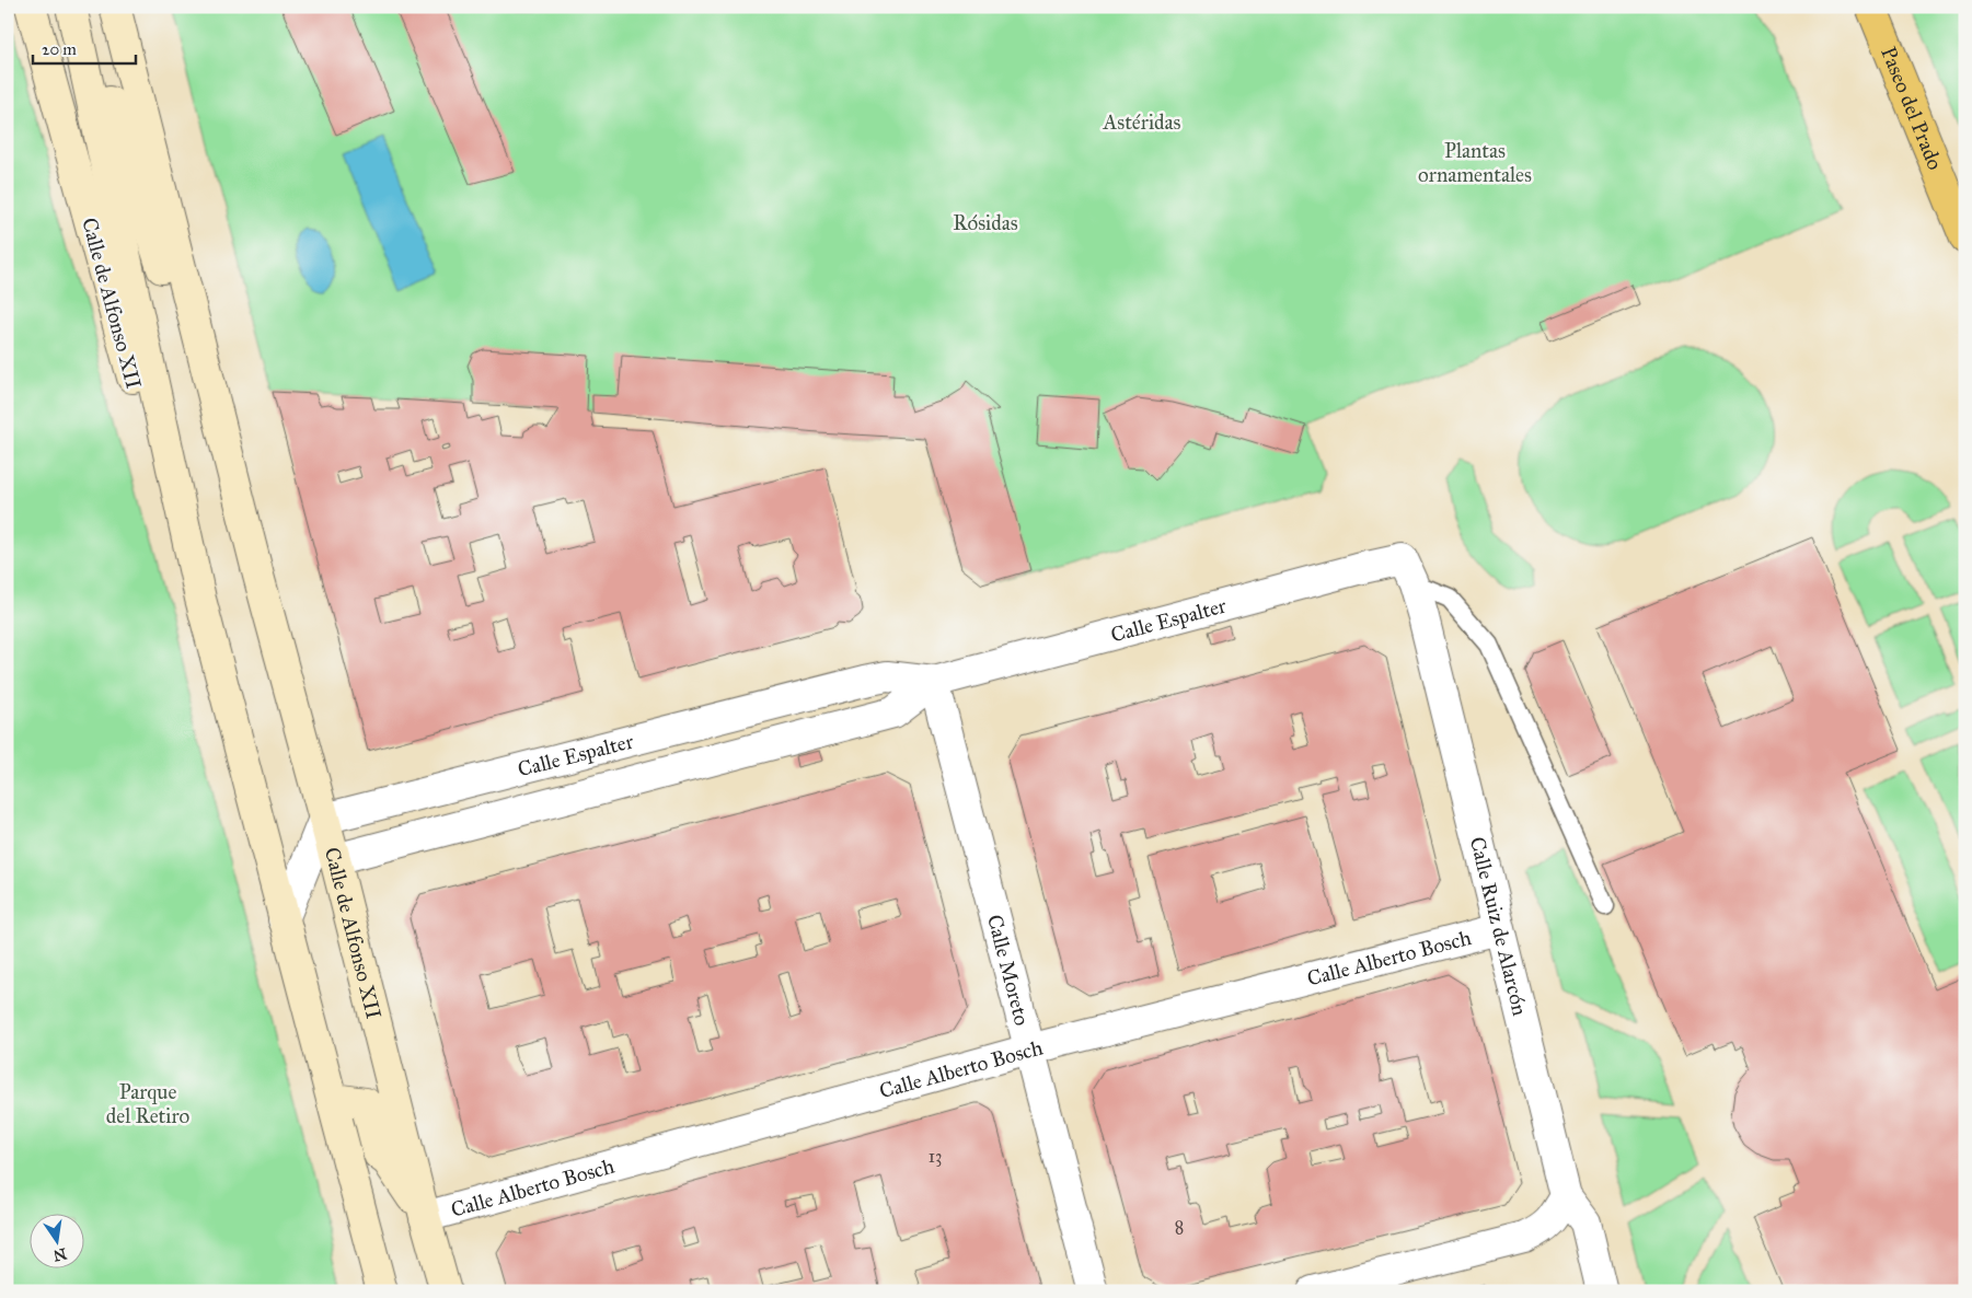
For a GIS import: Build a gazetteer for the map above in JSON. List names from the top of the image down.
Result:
{
  "streets": {
    "highway": ["Paseo del Prado"],
    "main road": ["Calle de Alfonso XII"],
    "street": [
      "Calle Espalter",
      "Calle Ruiz de Alarcón",
      "Calle Alberto Bosch",
      "Calle Moreto"
    ]
  },
  "crossings": [
    ["Calle de Alfonso XII", "Calle Espalter"],
    ["Calle de Alfonso XII", "Calle Alberto Bosch"],
    ["Calle Espalter", "Calle Ruiz de Alarcón"],
    ["Calle Espalter", "Calle Moreto"],
    ["Calle Ruiz de Alarcón", "Calle Alberto Bosch"],
    ["Calle Alberto Bosch", "Calle Moreto"]
  ],
  "parks": [
    "Astéridas",
    "Plantas ornamentales",
    "Rósidas",
    "Parque del Retiro"
  ],
  "house_numbers": ["13", "8"],
  "scale_bar": "20 m",
  "north": "bottom"
}
